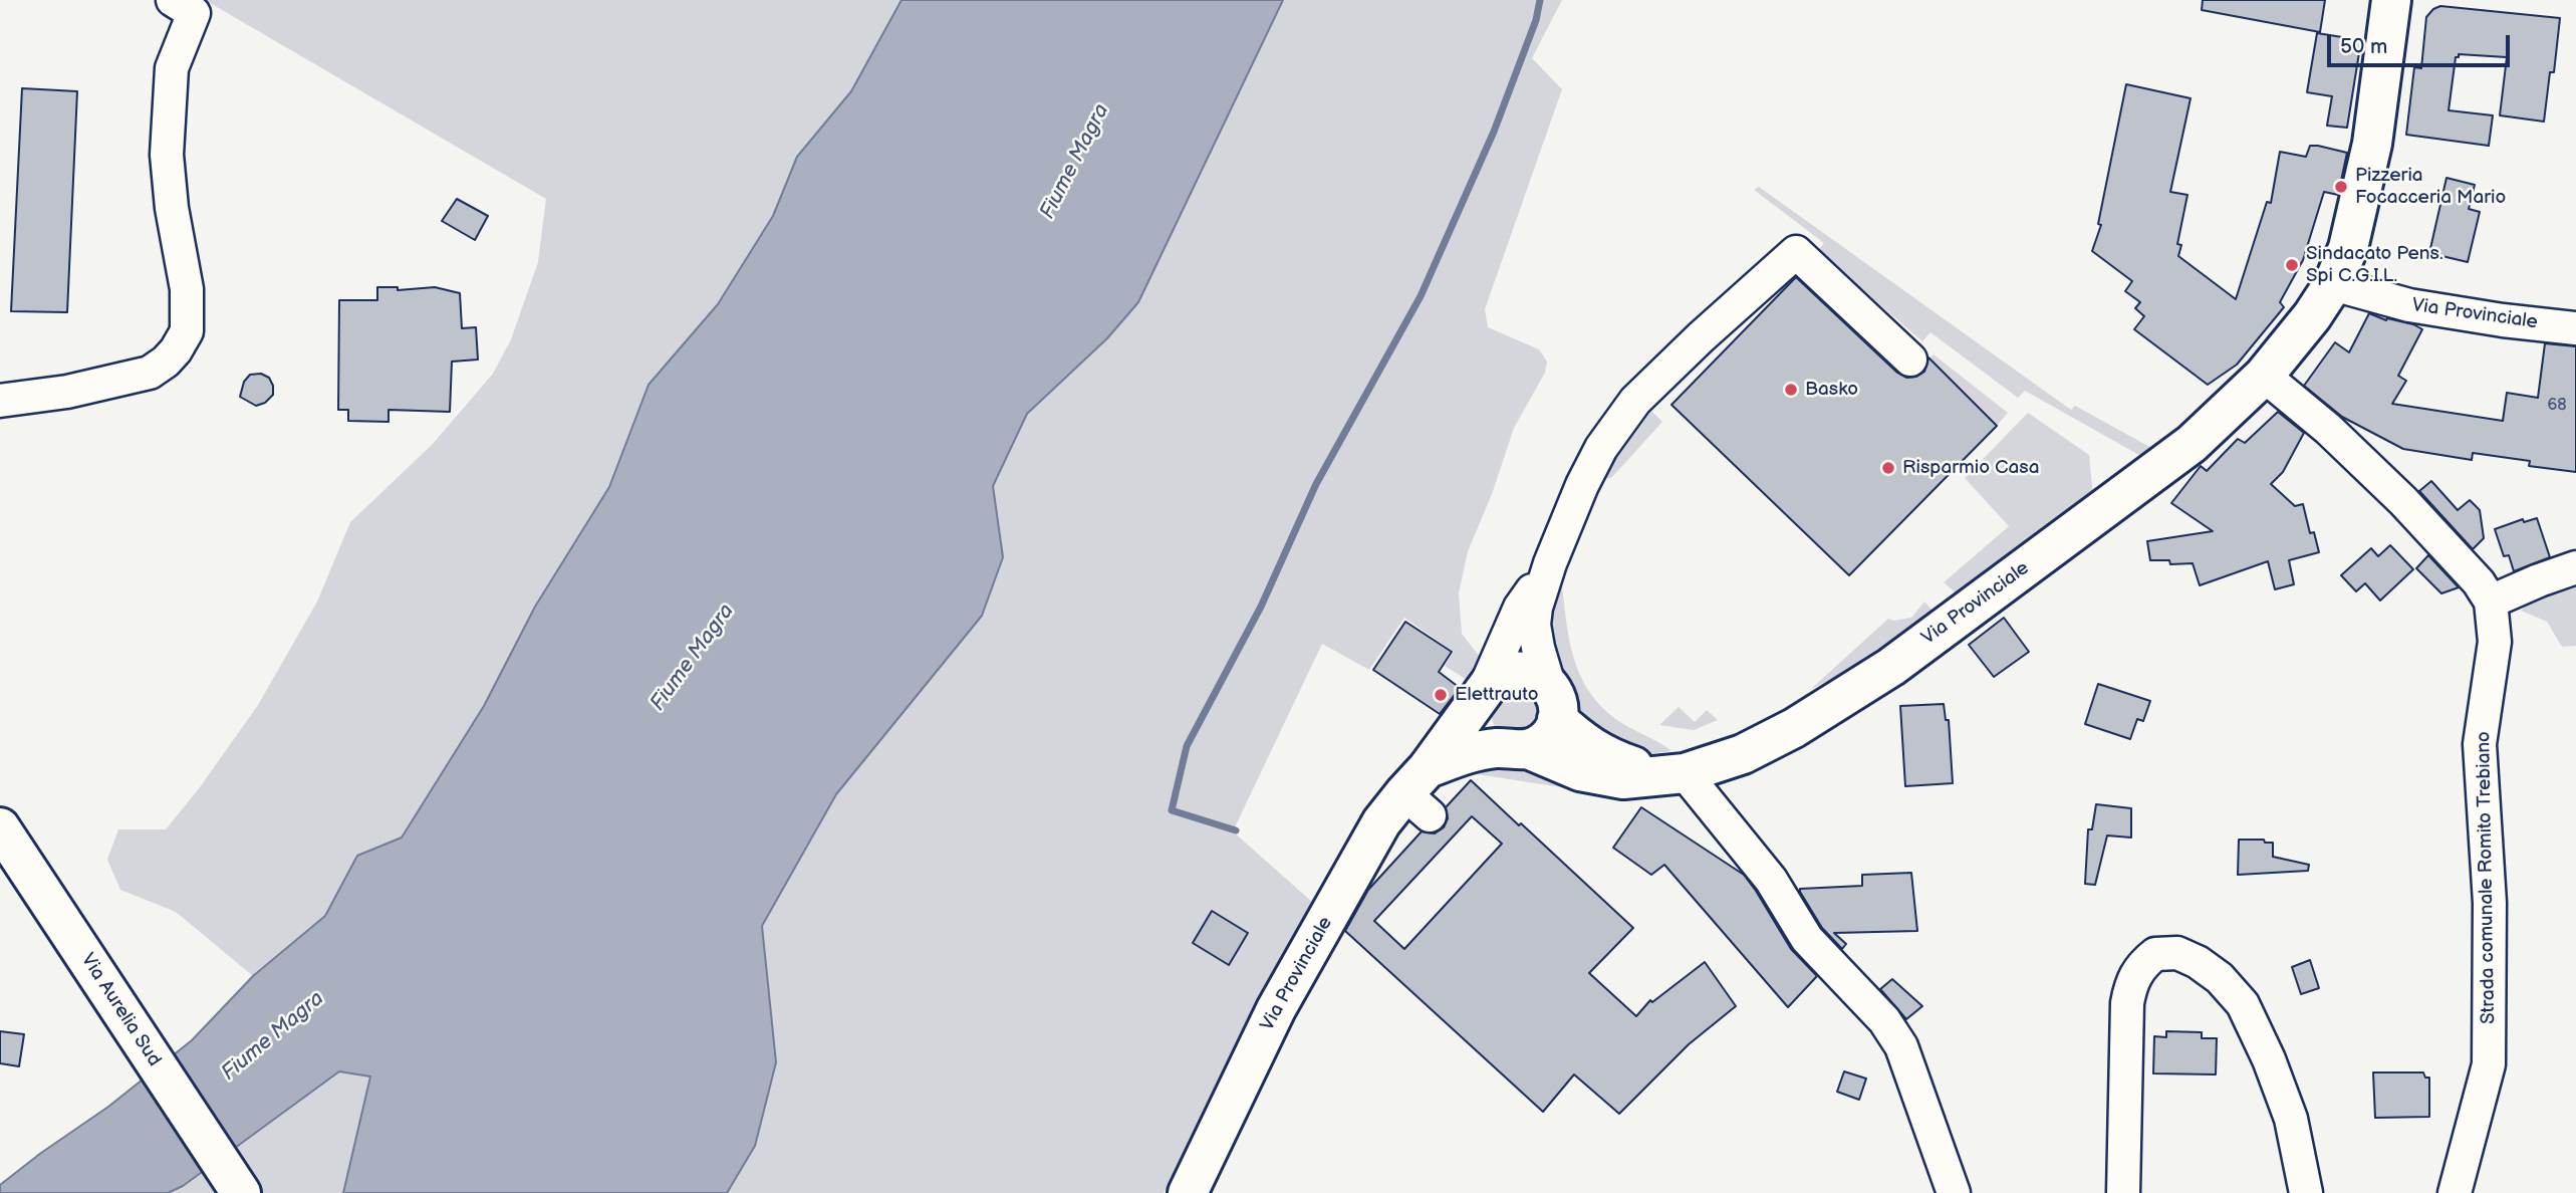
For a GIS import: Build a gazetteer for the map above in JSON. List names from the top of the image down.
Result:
{
  "streets": {
    "main road": ["Via Provinciale", "Via Aurelia Sud"],
    "street": ["Strada comunale Romito Trebiano"]
  },
  "crossings": [
    ["Via Provinciale", "Strada comunale Romito Trebiano"]
  ],
  "water": ["Fiume Magra"],
  "places": [
    "Pizzeria Focacceria Mario",
    "Sindacato Pens. Spi C.G.I.L.",
    "Basko",
    "Risparmio Casa",
    "Elettrauto"
  ],
  "house_numbers": ["68"],
  "scale_bar": "50 m"
}
